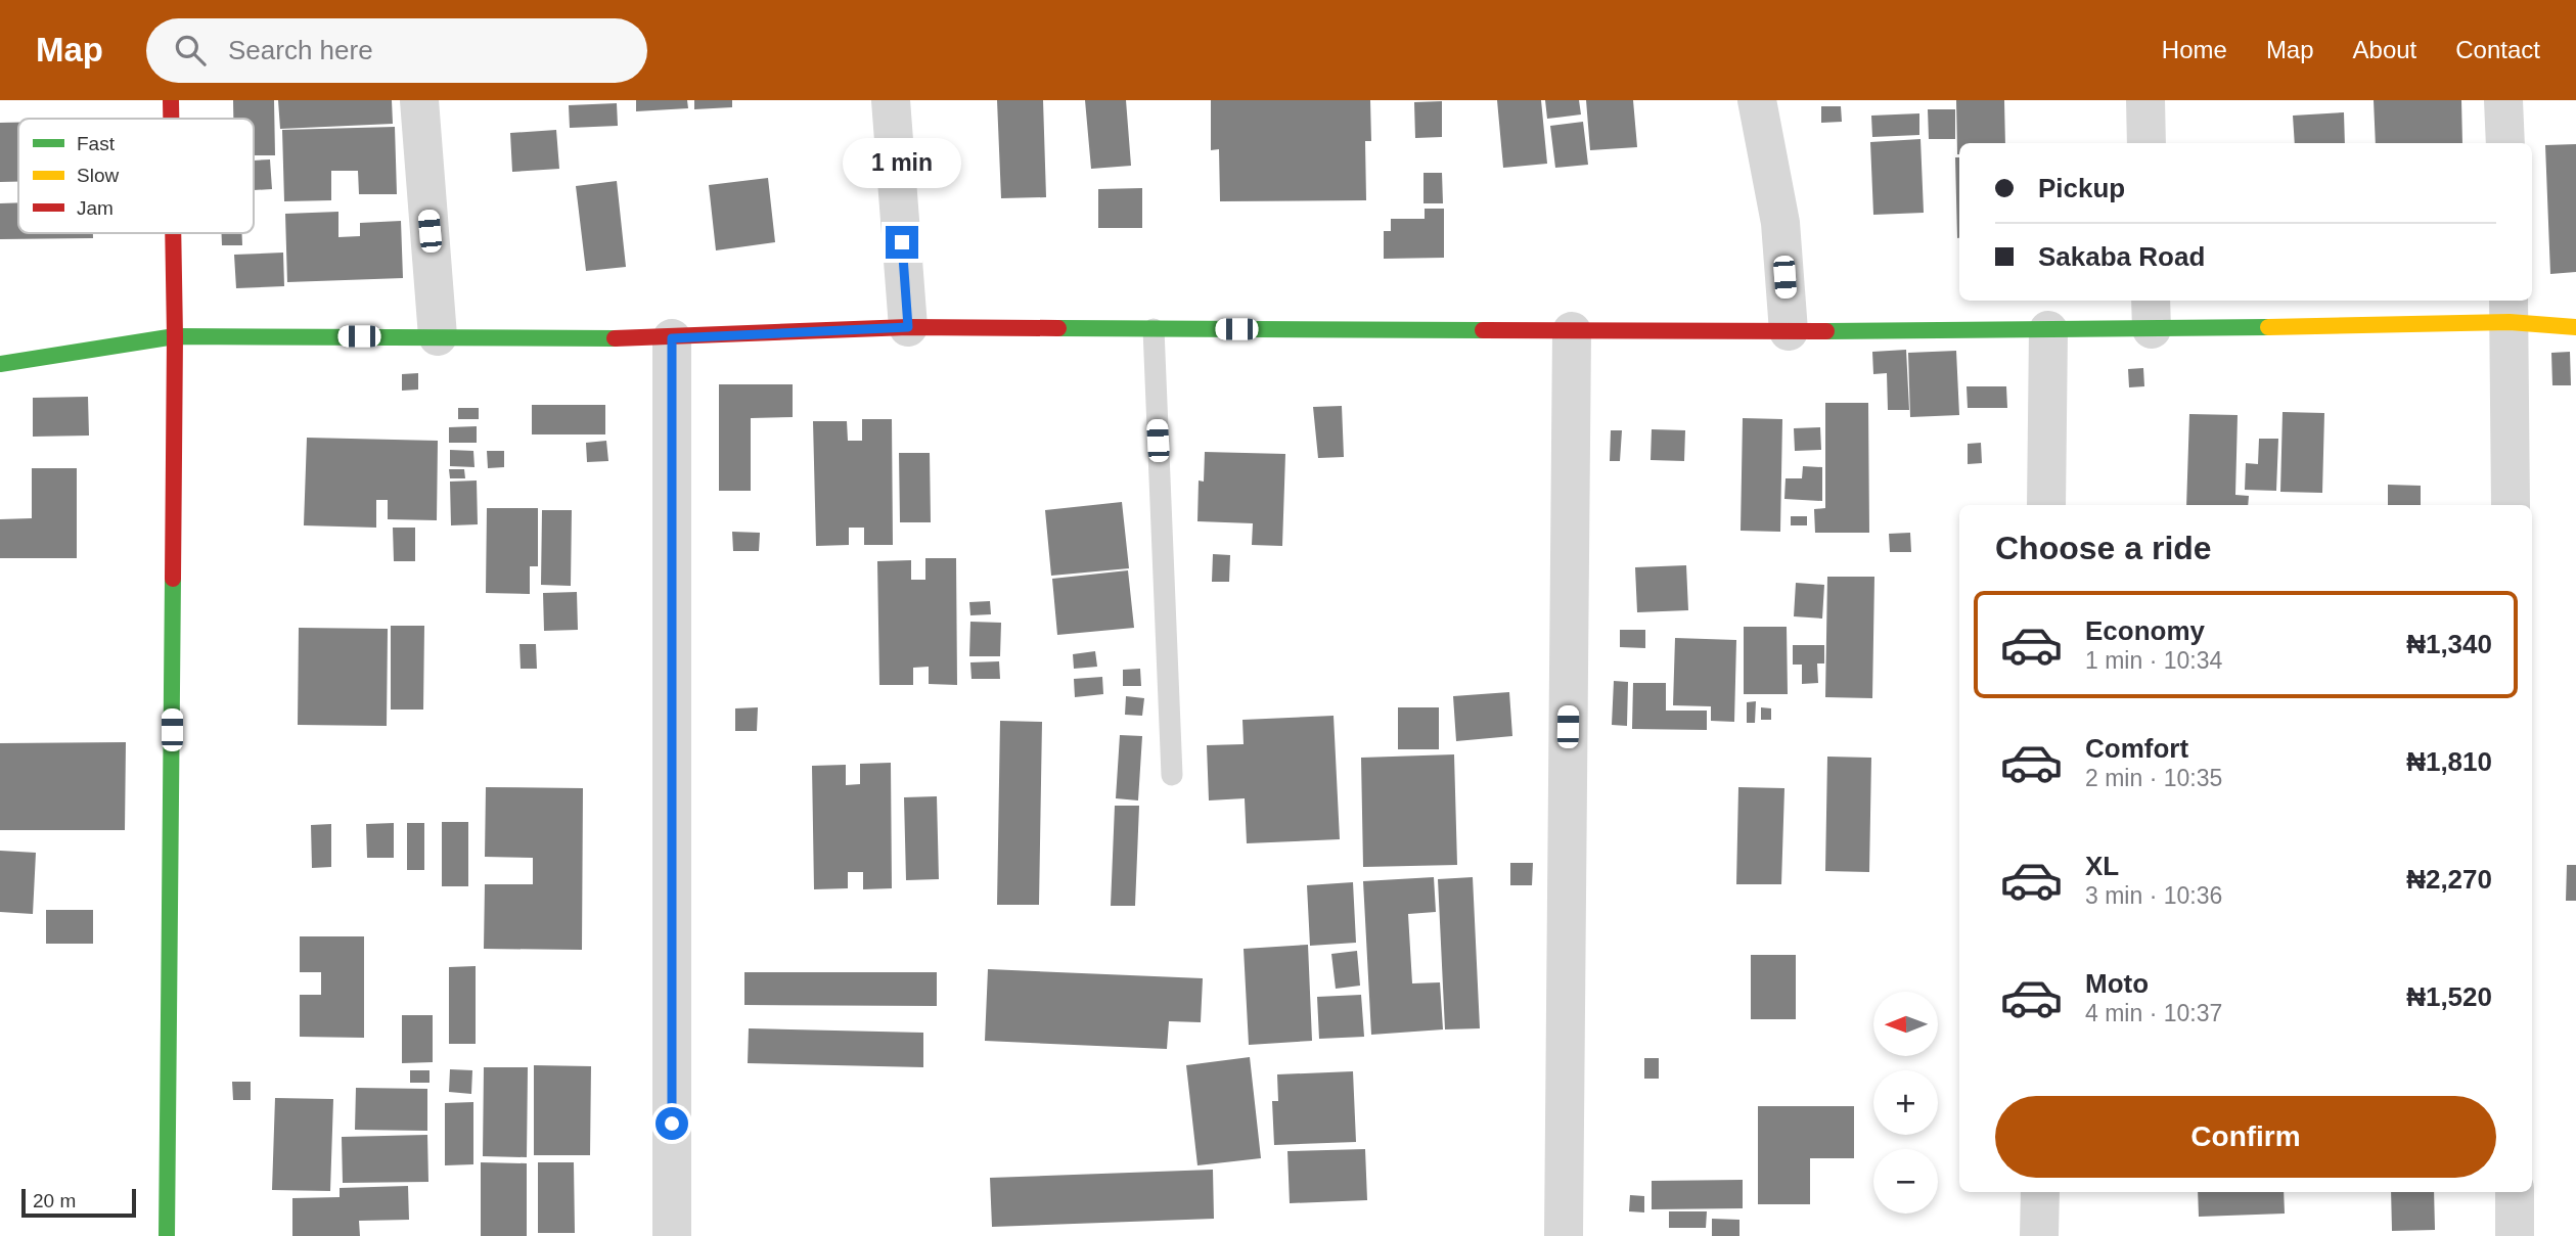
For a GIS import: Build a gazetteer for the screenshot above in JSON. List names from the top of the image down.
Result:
{
  "legend": ["Fast", "Slow", "Jam"],
  "scale_bar": "20 m",
  "north": "left",
  "page": {
    "header": "Map",
    "search": "Search here",
    "nav": [
      "Home",
      "Map",
      "About",
      "Contact"
    ],
    "bubble": "1 min",
    "banner": ["Pickup", "Sakaba Road"],
    "heading": "Choose a ride",
    "list": [
      {
        "name": "Economy",
        "note": "1 min · 10:34",
        "value": "₦1,340"
      },
      {
        "name": "Comfort",
        "note": "2 min · 10:35",
        "value": "₦1,810"
      },
      {
        "name": "XL",
        "note": "3 min · 10:36",
        "value": "₦2,270"
      },
      {
        "name": "Moto",
        "note": "4 min · 10:37",
        "value": "₦1,520"
      }
    ],
    "map_buttons": ["+", "−"],
    "buttons": "Confirm",
    "scale": "20 m"
  }
}
